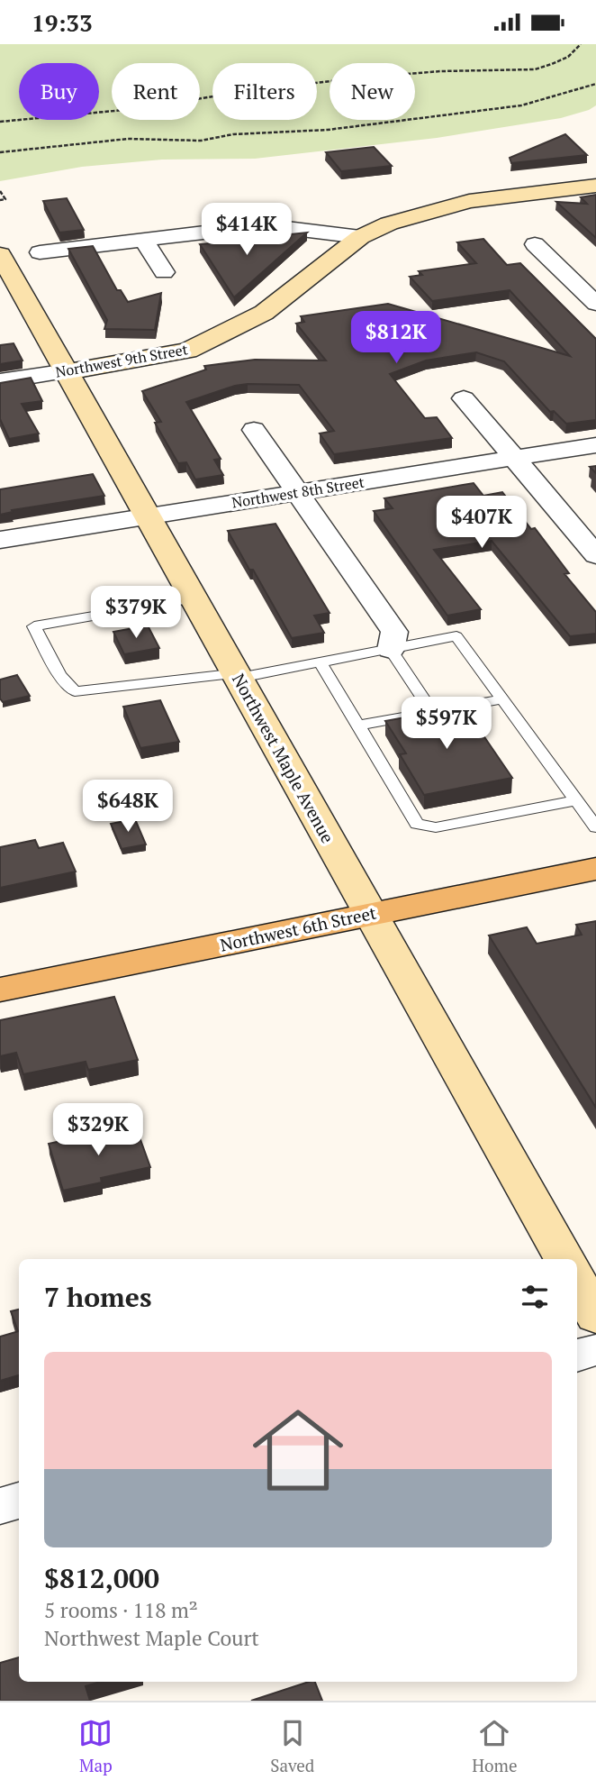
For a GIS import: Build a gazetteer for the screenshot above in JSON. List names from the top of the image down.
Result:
{
  "streets": {
    "main road": ["Northwest 9th Street", "Northwest Maple Avenue", "Northwest 6th Street"],
    "street": ["Northwest 8th Street"]
  },
  "crossings": [
    ["Northwest 9th Street", "Northwest Maple Avenue"],
    ["Northwest 8th Street", "Northwest Maple Avenue"],
    ["Northwest Maple Avenue", "Northwest 6th Street"]
  ],
  "page": {
    "status": "19:33",
    "chip": [
      "Buy",
      "Rent",
      "Filters",
      "New"
    ],
    "price": [
      "$414K",
      "$812K",
      "$407K",
      "$379K",
      "$597K",
      "$648K",
      "$329K"
    ],
    "heading": "7 homes",
    "list": [
      {
        "name": "$812,000",
        "note": "5 rooms · 118 m² · Northwest Maple Court"
      }
    ],
    "tabs": ["Map", "Saved", "Home"]
  }
}
